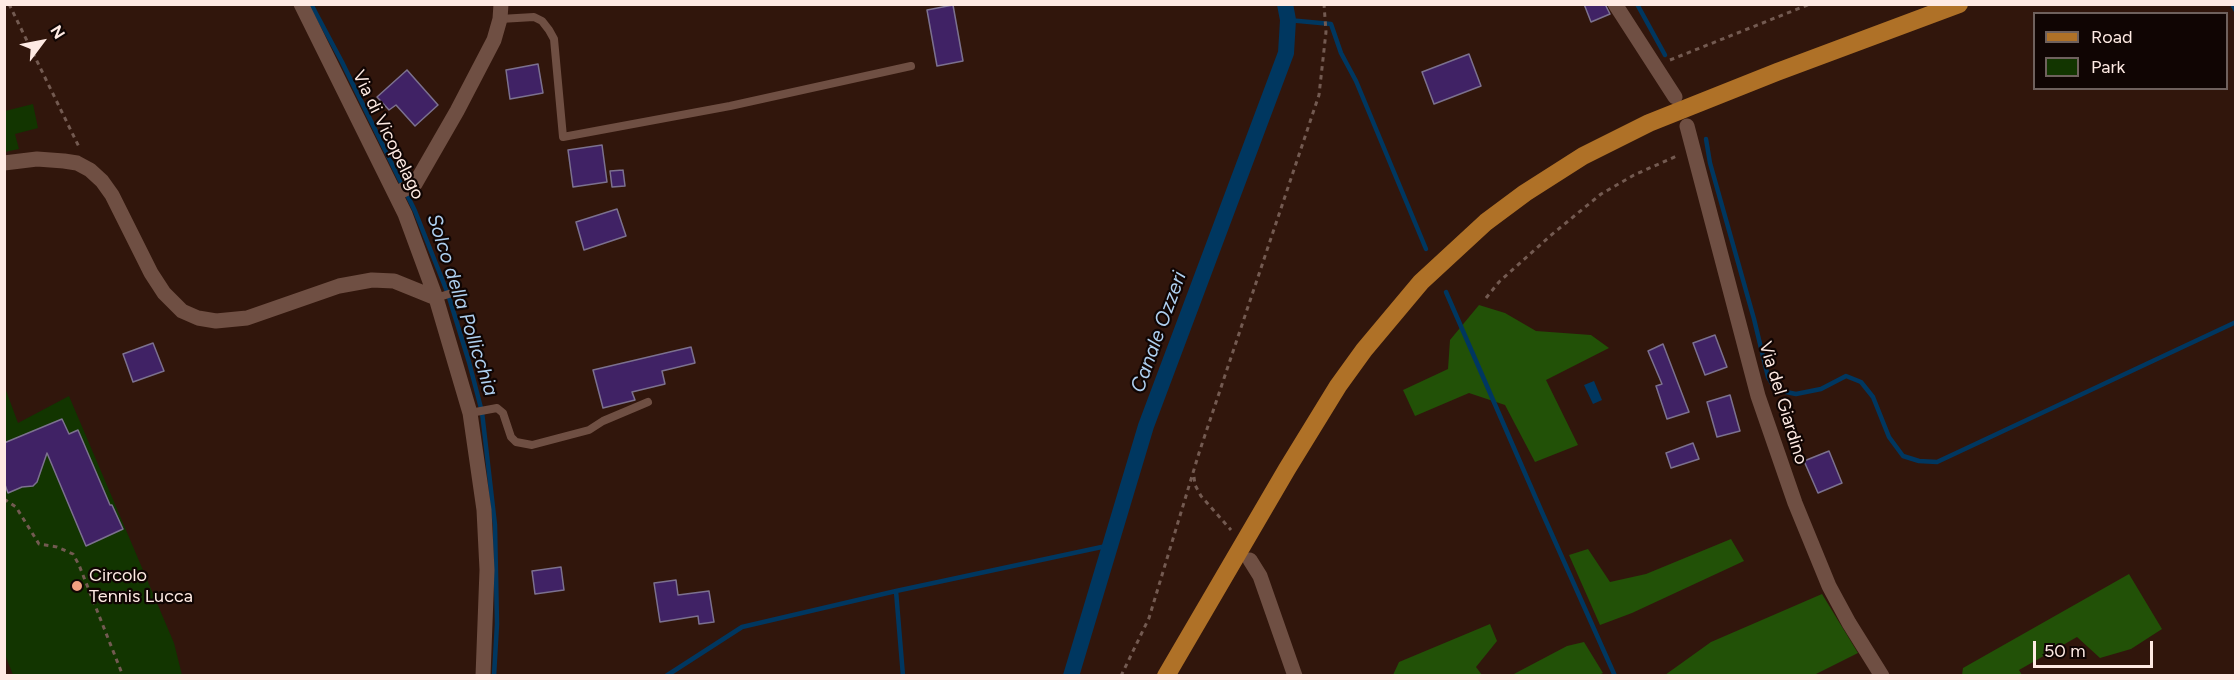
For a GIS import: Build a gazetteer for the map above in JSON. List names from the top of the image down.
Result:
{
  "streets": {
    "street": ["Via di Vicopelago", "Via del Giardino"]
  },
  "water": ["Solco della Pollicchia", "Canale Ozzeri"],
  "places": ["Circolo Tennis Lucca"],
  "legend": ["Road", "Park"],
  "scale_bar": "50 m",
  "north": "top right"
}
